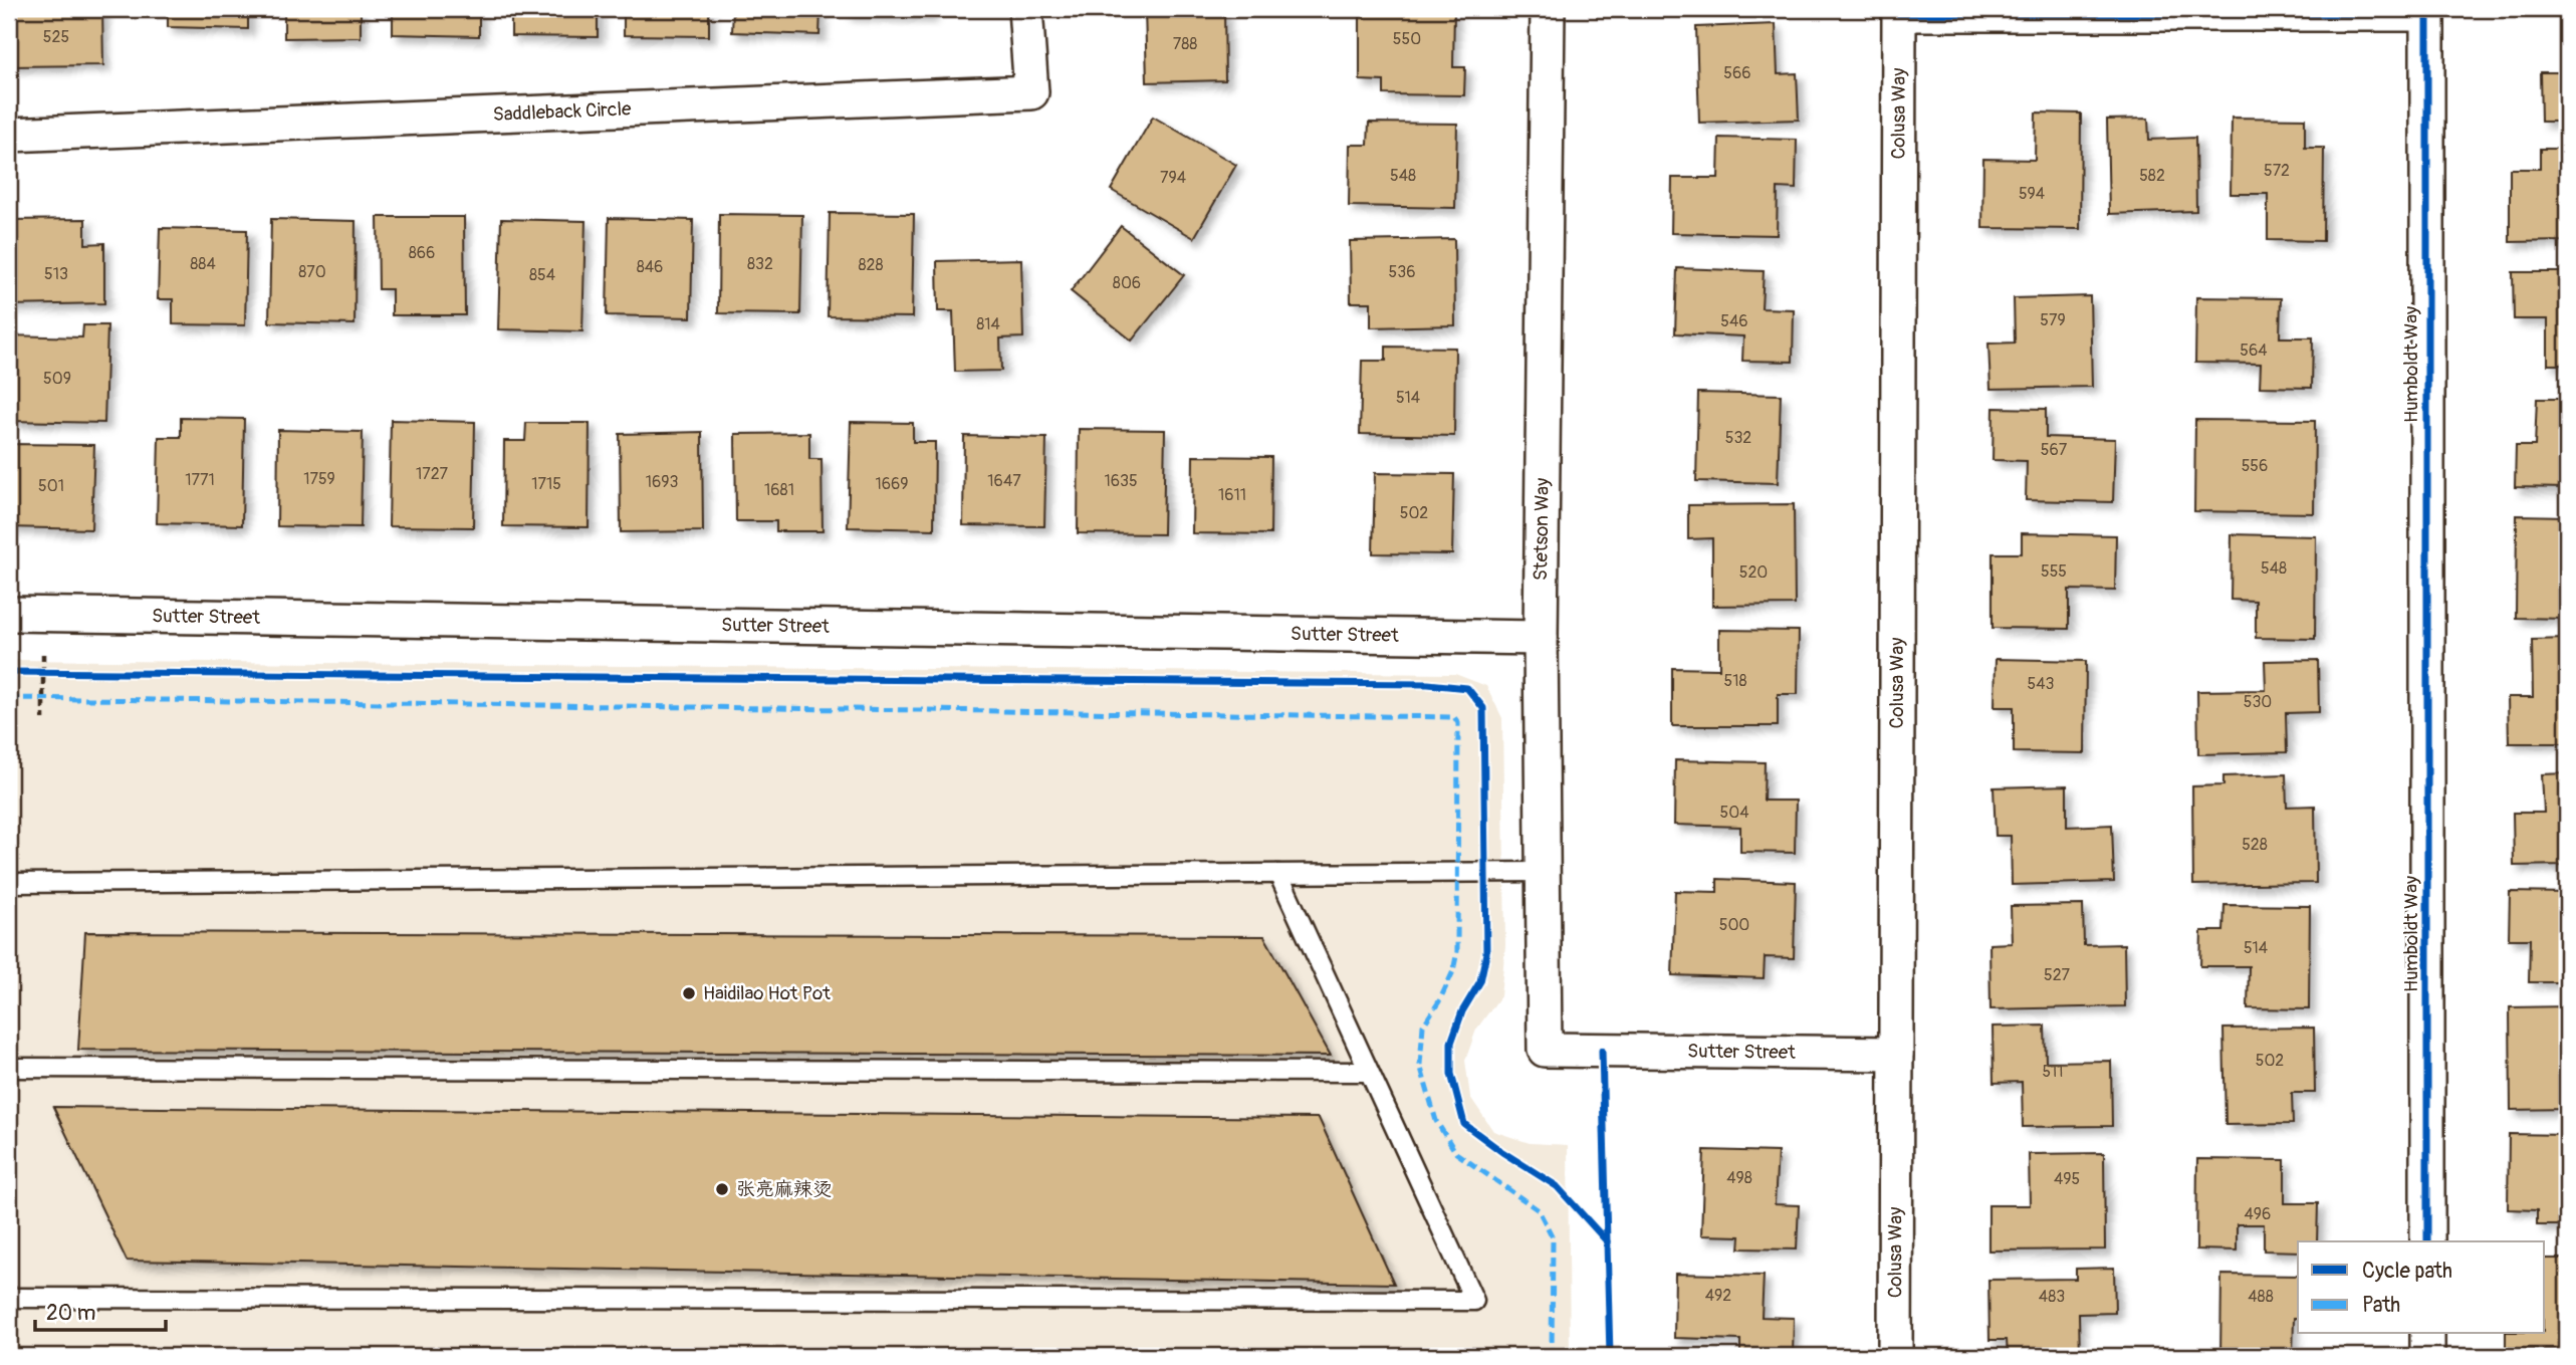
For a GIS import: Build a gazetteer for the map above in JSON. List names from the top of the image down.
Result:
{
  "streets": {
    "street": [
      "Saddleback Circle",
      "Colusa Way",
      "Humboldt Way",
      "Stetson Way",
      "Sutter Street"
    ]
  },
  "crossings": [
    ["Colusa Way", "Humboldt Way"],
    ["Colusa Way", "Sutter Street"],
    ["Stetson Way", "Sutter Street"]
  ],
  "places": ["Haidilao Hot Pot", "张亮麻辣烫"],
  "house_numbers": [
    "525",
    "550",
    "788",
    "566",
    "572",
    "548",
    "582",
    "794",
    "594",
    "866",
    "884",
    "832",
    "828",
    "846",
    "870",
    "536",
    "513",
    "854",
    "806",
    "579",
    "546",
    "814",
    "564",
    "509",
    "514",
    "532",
    "567",
    "556",
    "1727",
    "1759",
    "1771",
    "1647",
    "1635",
    "1693",
    "1715",
    "1669",
    "501",
    "1681",
    "1611",
    "502",
    "548",
    "555",
    "520",
    "518",
    "543",
    "530",
    "504",
    "528",
    "500",
    "514",
    "527",
    "502",
    "511",
    "498",
    "495",
    "496",
    "492",
    "483",
    "488"
  ],
  "legend": ["Cycle path", "Path"],
  "scale_bar": "20 m"
}
